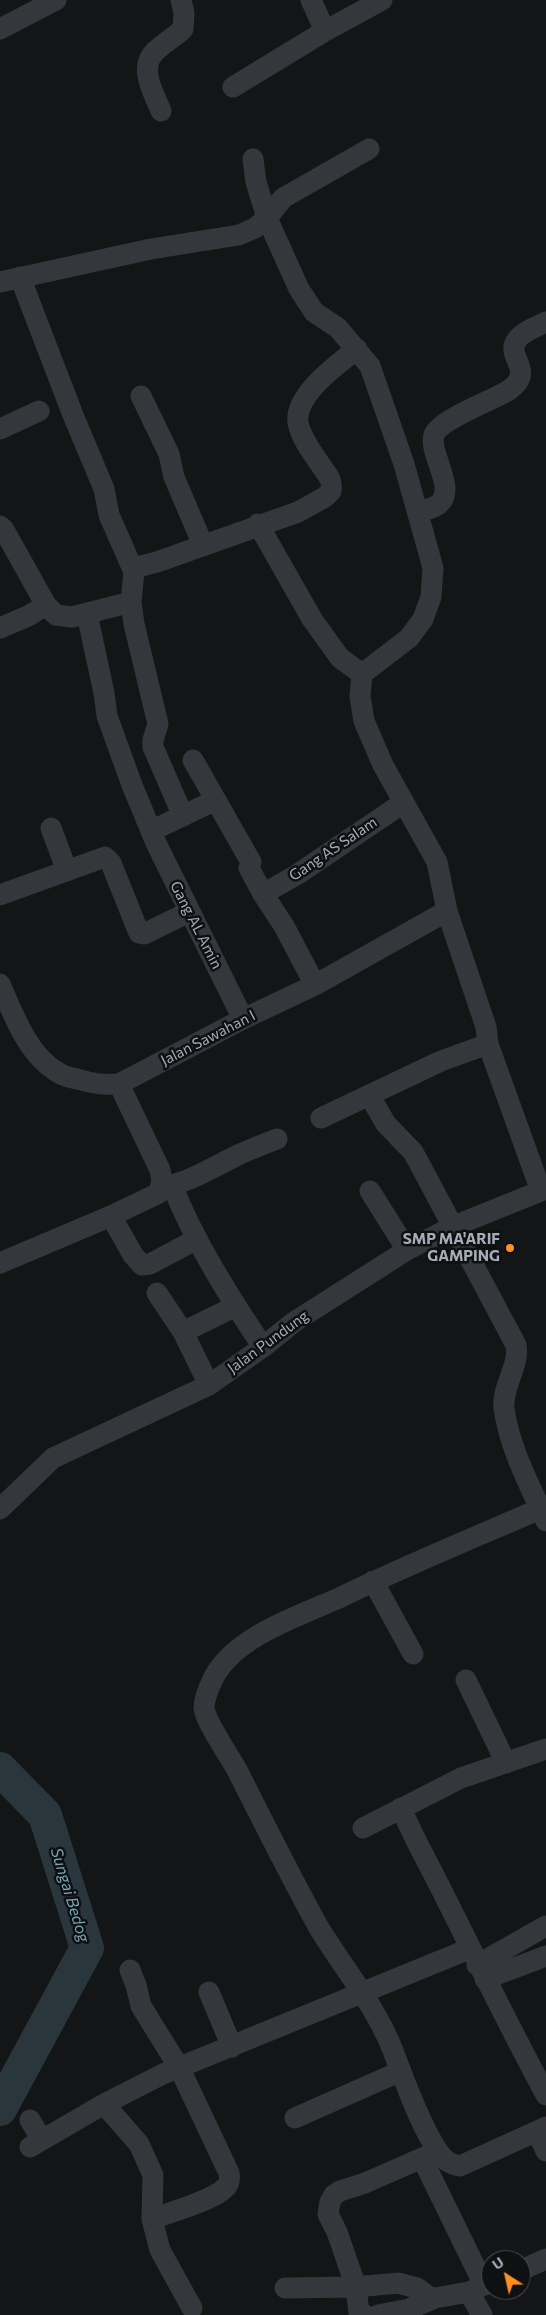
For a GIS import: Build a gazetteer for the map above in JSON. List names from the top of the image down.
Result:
{
  "streets": {
    "street": [
      "Gang AS Salam",
      "Gang AL Amin",
      "Jalan Sawahan I",
      "Jalan Pundung"
    ]
  },
  "crossings": [
    ["Gang AL Amin", "Jalan Sawahan I"]
  ],
  "water": ["Sungai Bedog"],
  "places": ["SMP MA'ARIF GAMPING"],
  "north": "top left"
}
